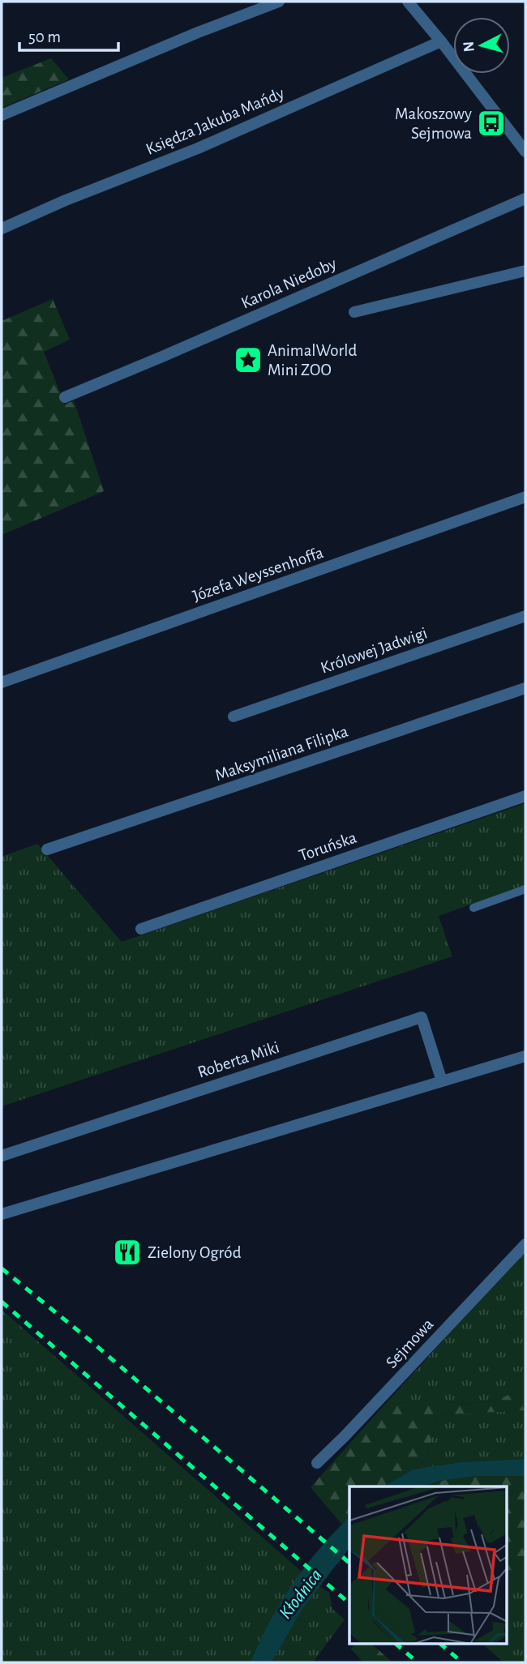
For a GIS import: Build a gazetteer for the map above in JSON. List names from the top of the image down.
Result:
{
  "streets": {
    "street": [
      "Księdza Jakuba Mańdy",
      "Karola Niedoby",
      "Józefa Weyssenhoffa",
      "Królowej Jadwigi",
      "Maksymiliana Filipka",
      "Toruńska",
      "Roberta Miki",
      "Sejmowa"
    ]
  },
  "water": ["Kłodnica"],
  "places": {
    "bus stop": ["Makoszowy Sejmowa"],
    "place": ["AnimalWorld Mini ZOO"],
    "restaurant": ["Zielony Ogród"]
  },
  "scale_bar": "50 m",
  "north": "left"
}
